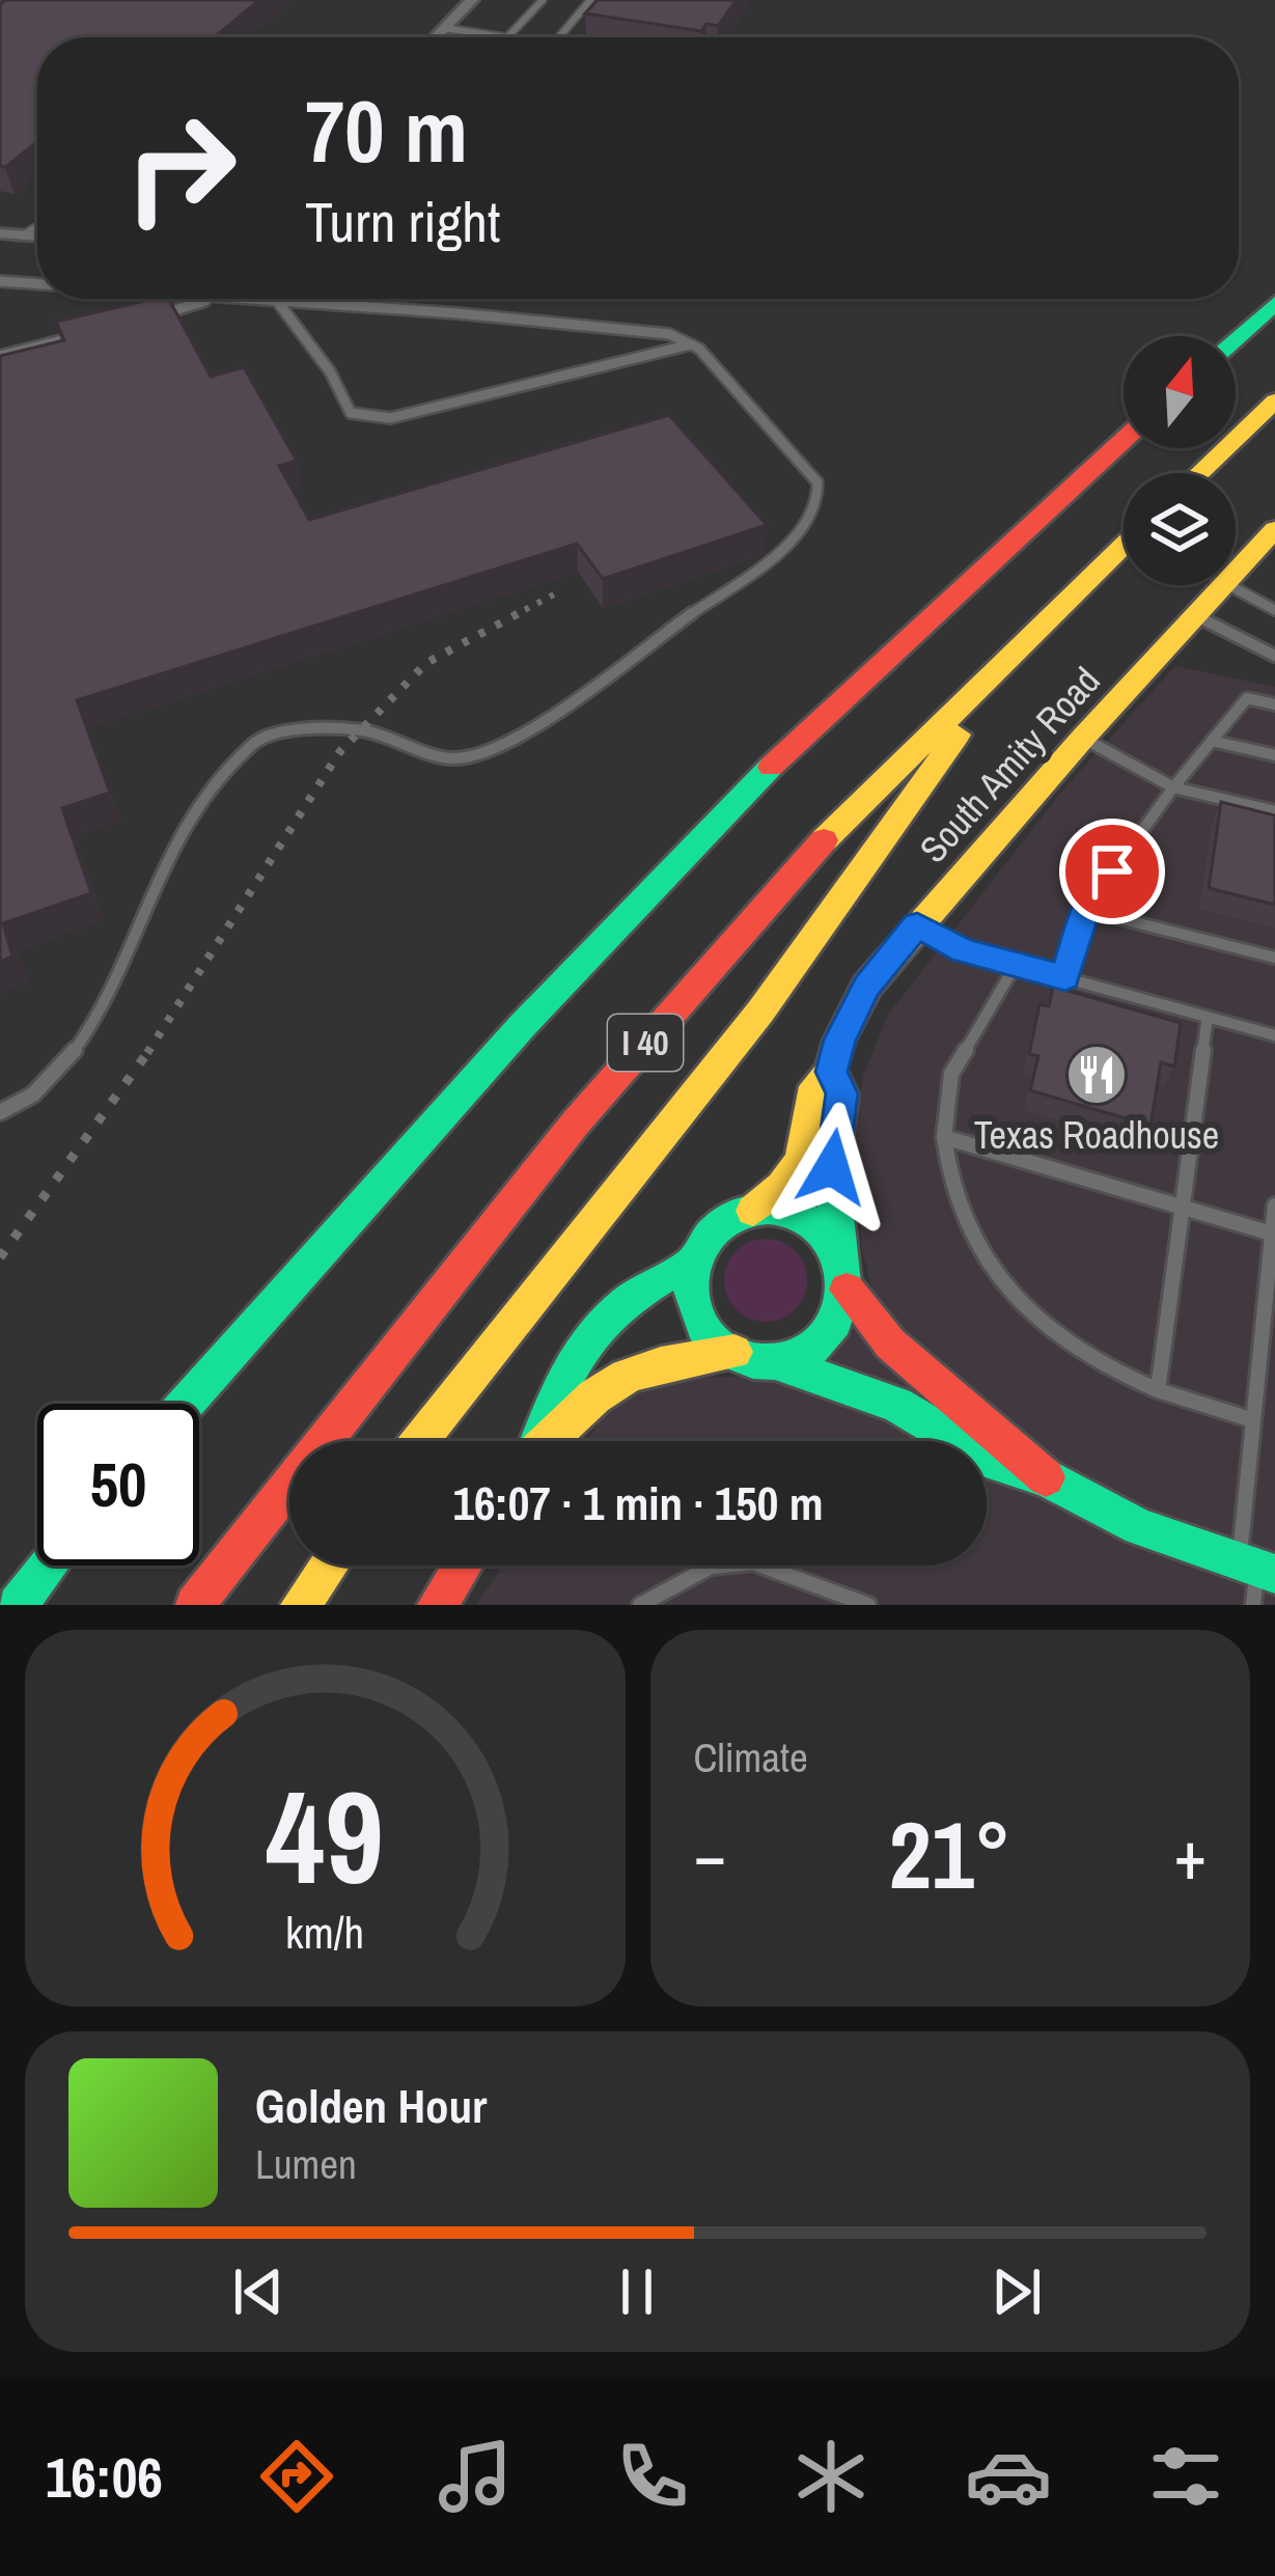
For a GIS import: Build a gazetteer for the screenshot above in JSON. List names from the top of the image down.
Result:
{
  "streets": {
    "main road": ["South Amity Road", "I 40"]
  },
  "places": {
    "restaurant": ["Texas Roadhouse"]
  },
  "north": "top",
  "page": {
    "turn": ["70 m", "Turn right"],
    "limit": "50",
    "trip": "16:07 · 1 min · 150 m",
    "tile": "Climate",
    "heat": ["−", "21°", "+"],
    "song": ["Golden Hour", "Lumen"],
    "tabs": "16:06",
    "gauge": ["49", "km/h"]
  }
}
